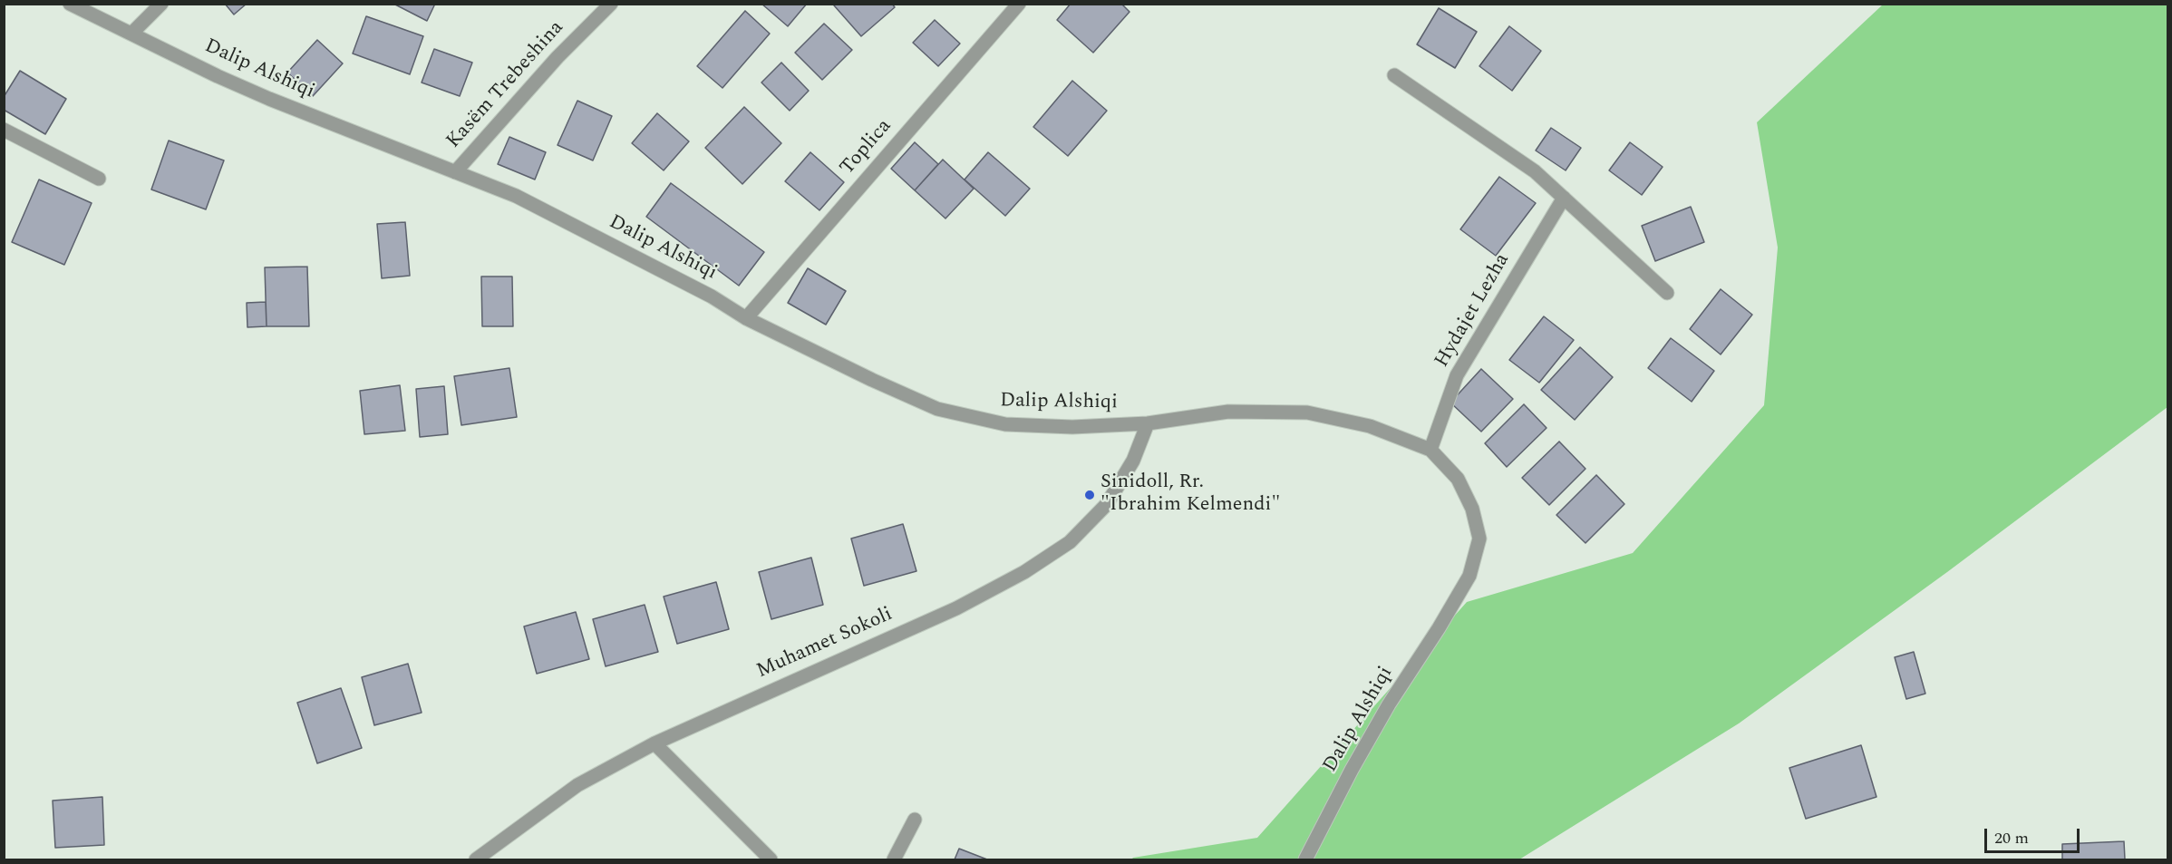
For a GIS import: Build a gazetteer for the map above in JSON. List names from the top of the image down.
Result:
{
  "streets": {
    "street": [
      "Dalip Alshiqi",
      "Kasëm Trebeshina",
      "Toplica",
      "Hydajet Lezha",
      "Muhamet Sokoli"
    ]
  },
  "crossings": [
    ["Dalip Alshiqi", "Kasëm Trebeshina"],
    ["Dalip Alshiqi", "Toplica"],
    ["Dalip Alshiqi", "Hydajet Lezha"],
    ["Dalip Alshiqi", "Muhamet Sokoli"]
  ],
  "places": ["Sinidoll, Rr. \"Ibrahim Kelmendi\""],
  "scale_bar": "20 m"
}
